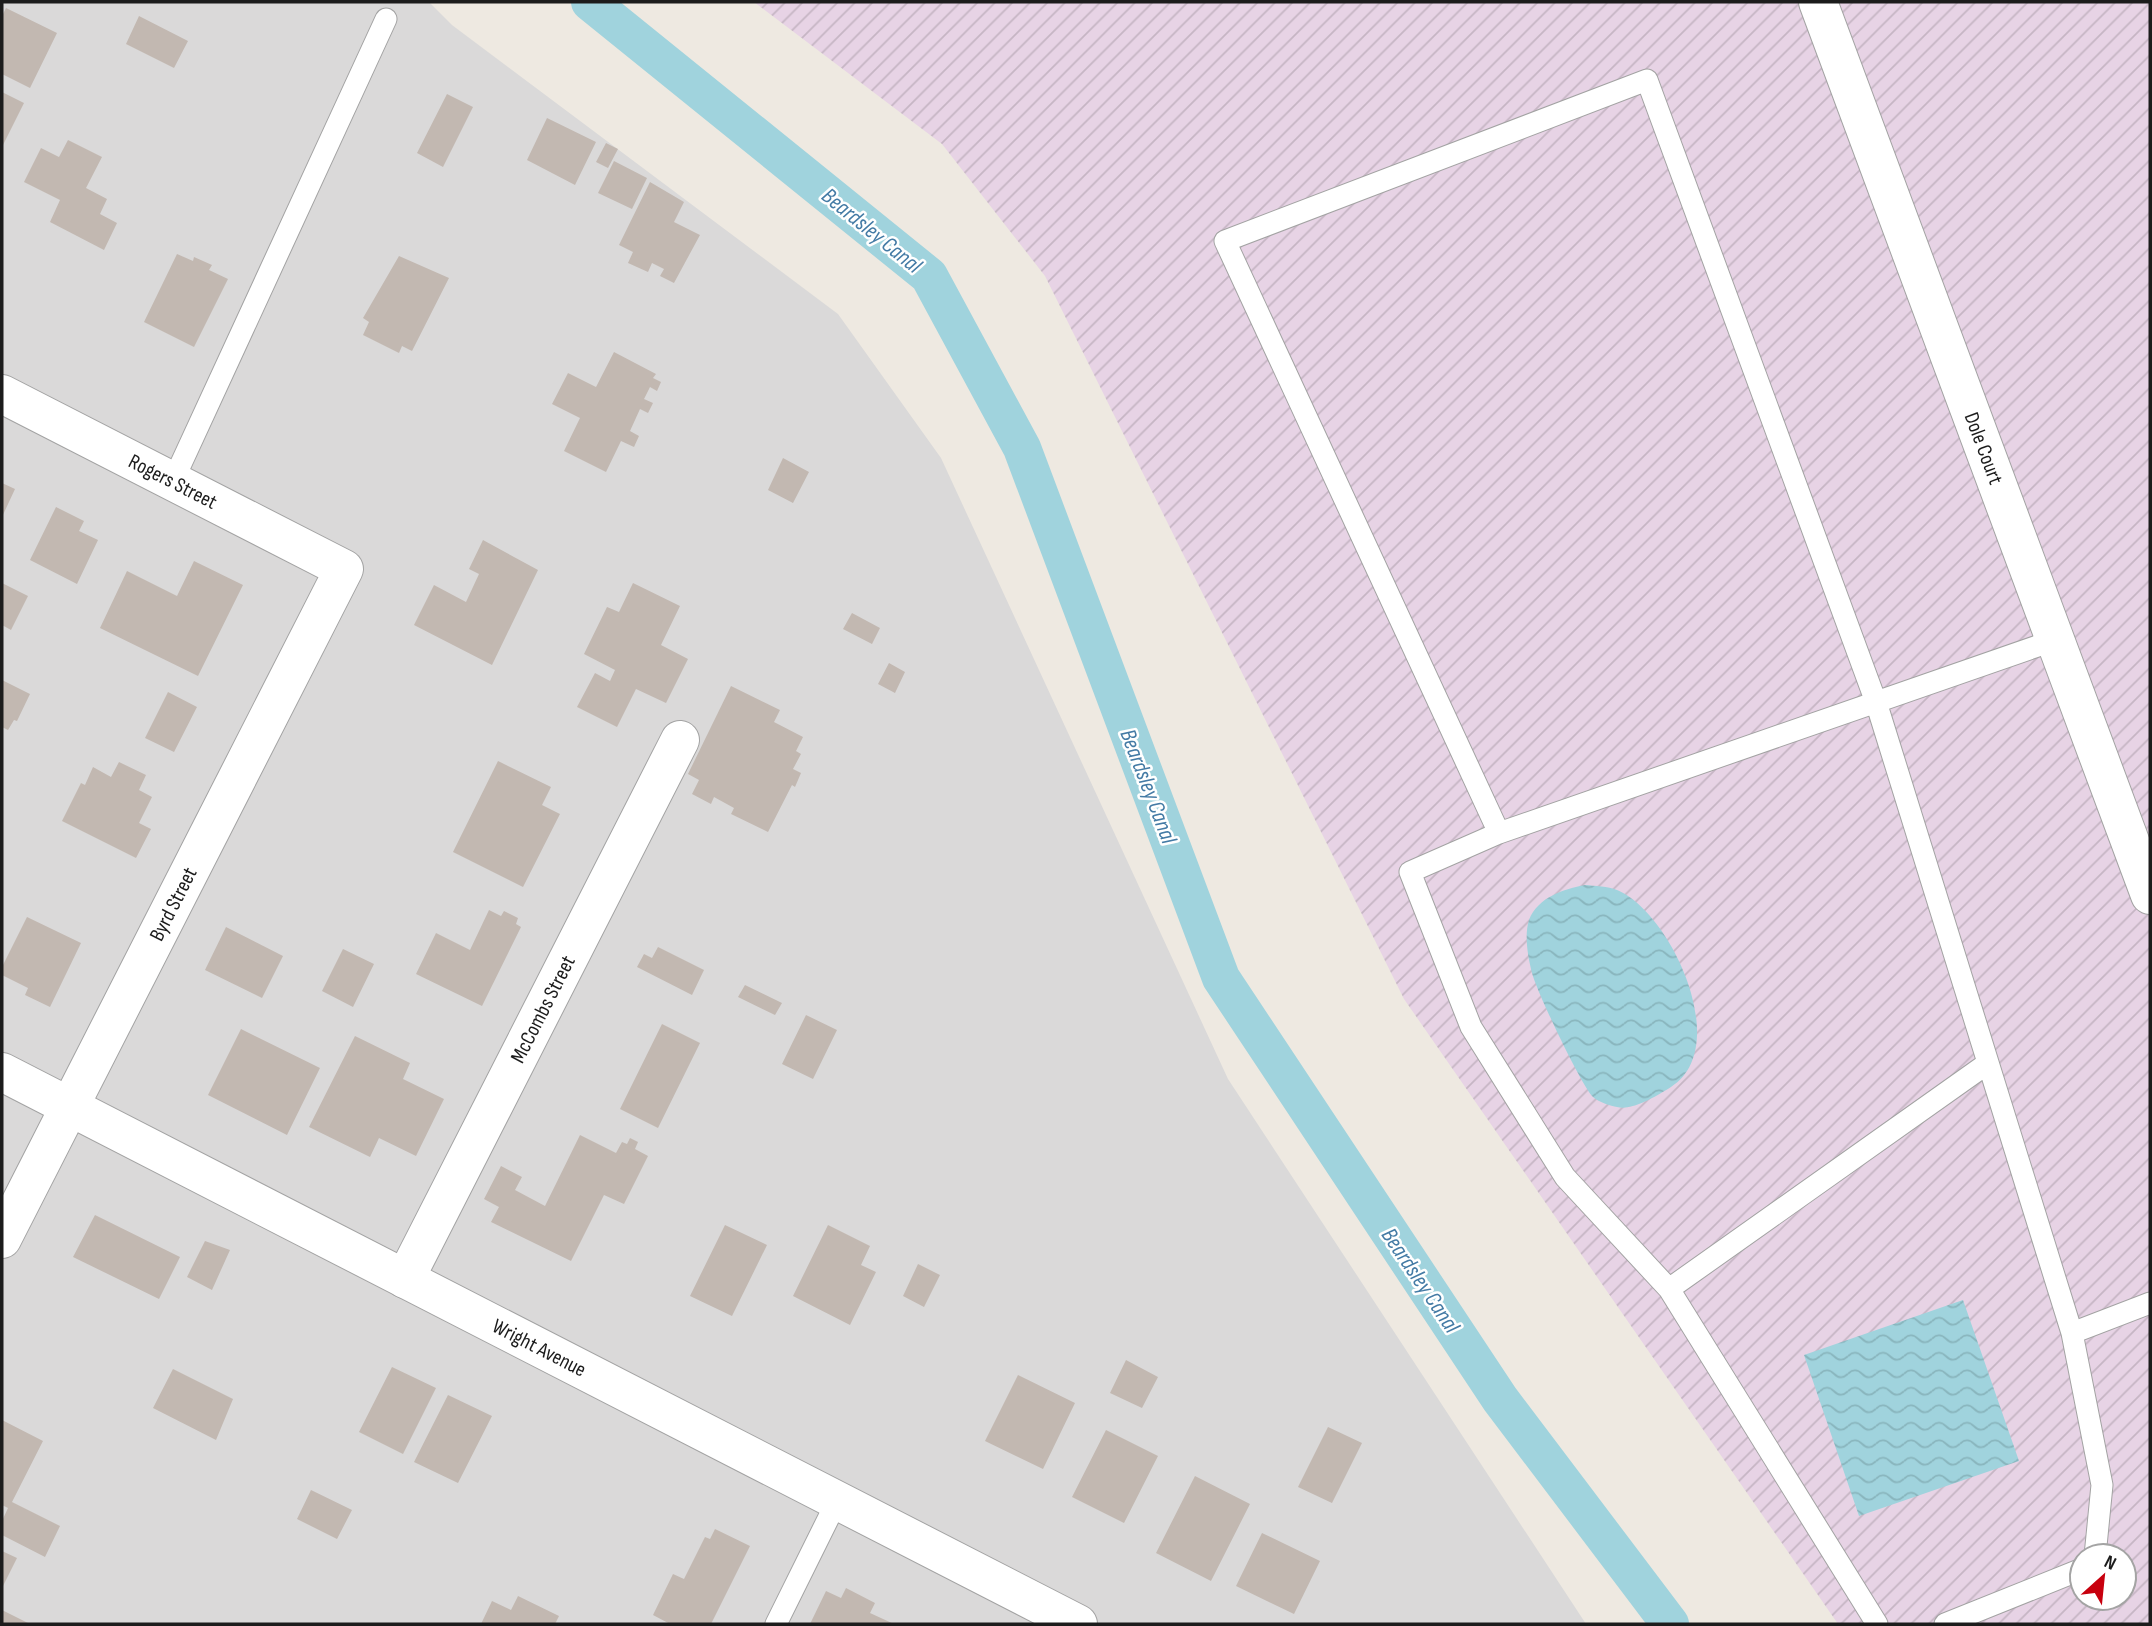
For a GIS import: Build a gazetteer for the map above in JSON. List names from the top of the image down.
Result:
{
  "streets": {
    "street": [
      "Dole Court",
      "Rogers Street",
      "Byrd Street",
      "McCombs Street",
      "Wright Avenue"
    ]
  },
  "crossings": [
    ["Rogers Street", "Byrd Street"],
    ["Byrd Street", "Wright Avenue"],
    ["McCombs Street", "Wright Avenue"]
  ],
  "water": ["Beardsley Canal"],
  "north": "top right"
}
